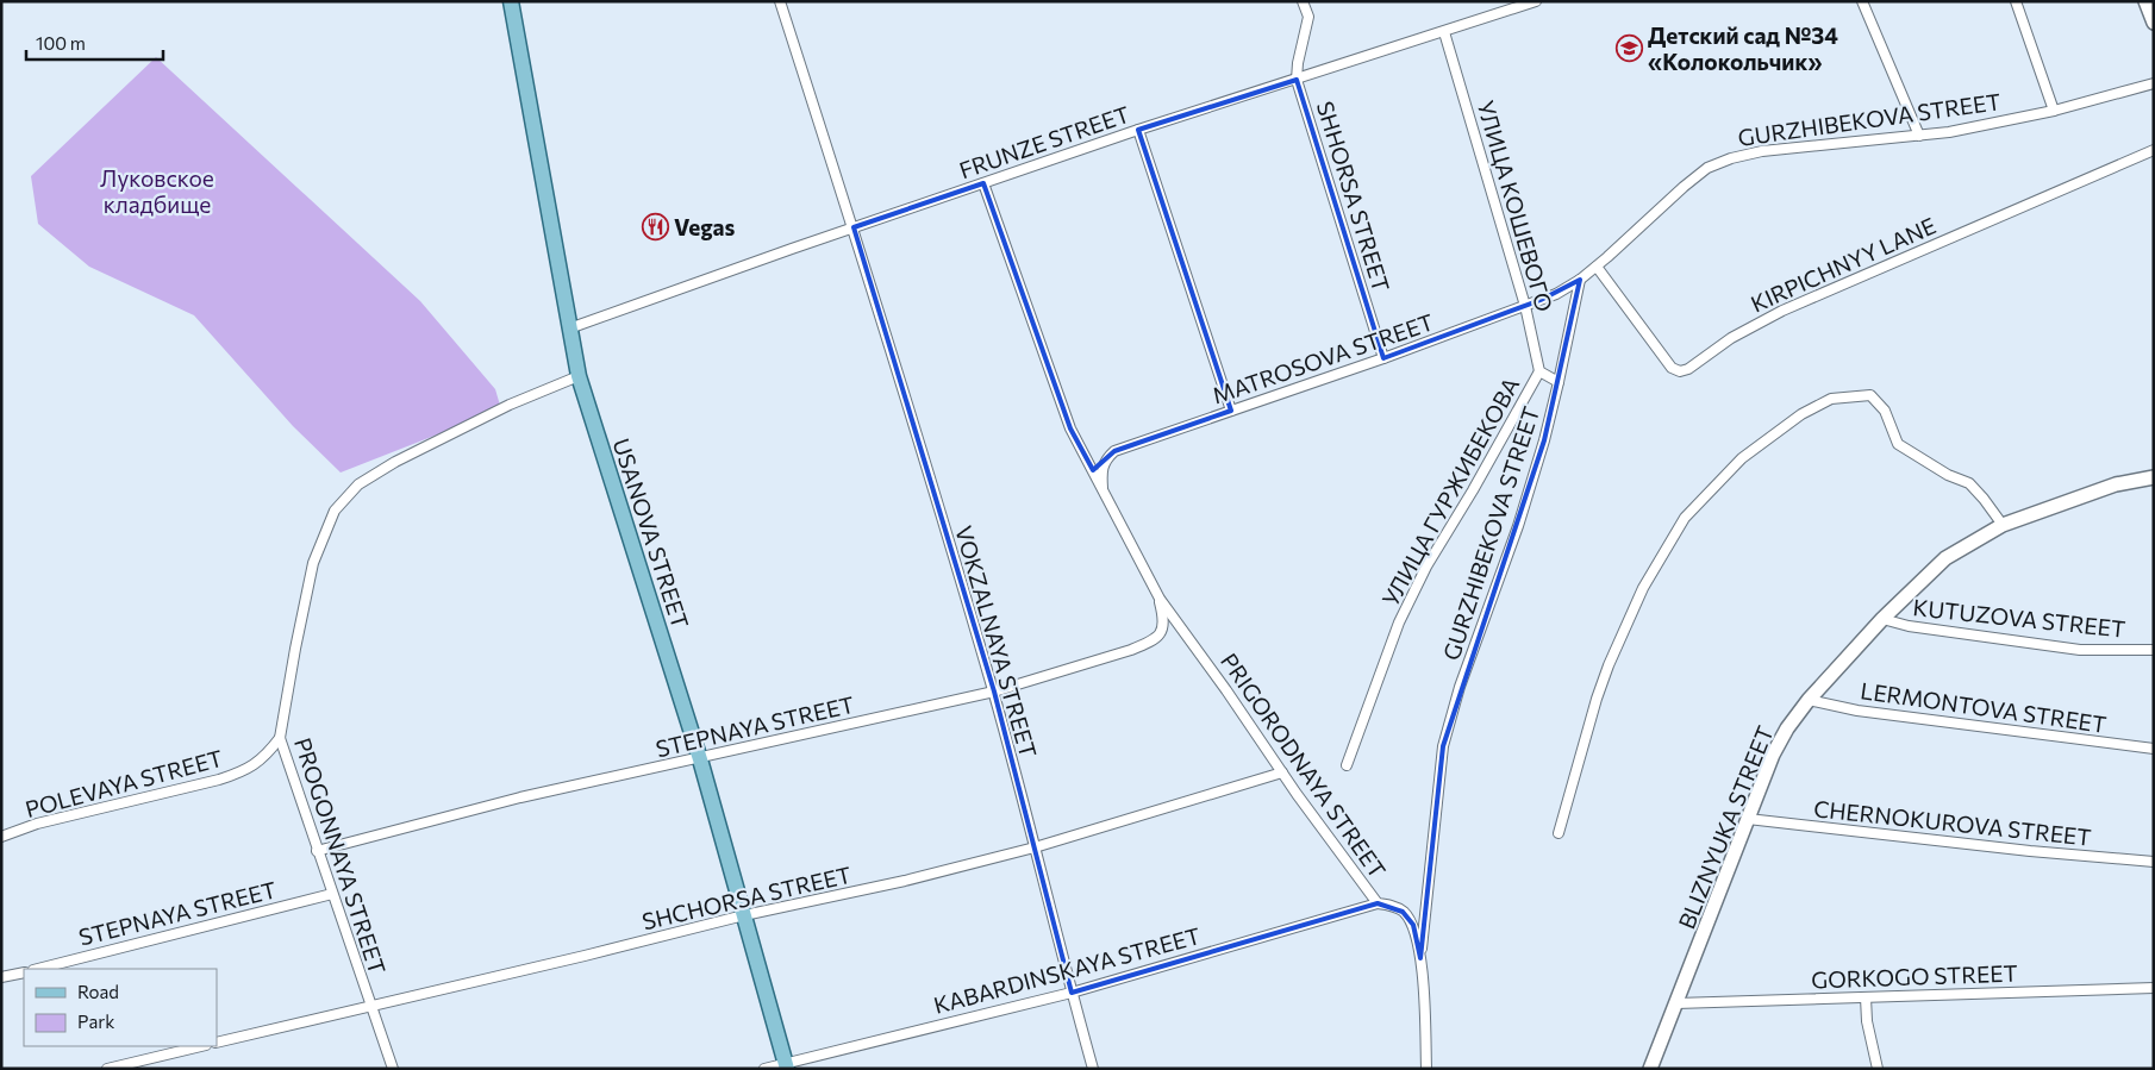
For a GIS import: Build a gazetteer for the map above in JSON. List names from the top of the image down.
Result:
{
  "streets": {
    "main road": ["USANOVA STREET"],
    "street": [
      "GURZHIBEKOVA STREET",
      "FRUNZE STREET",
      "SHHORSA STREET",
      "УЛИЦА КОШЕВОГО",
      "KIRPICHNYY LANE",
      "MATROSOVA STREET",
      "УЛИЦА ГУРЖИБЕКОВА",
      "KUTUZOVA STREET",
      "VOKZALNAYA STREET",
      "LERMONTOVA STREET",
      "STEPNAYA STREET",
      "PRIGORODNAYA STREET",
      "POLEVAYA STREET",
      "CHERNOKUROVA STREET",
      "BLIZNYUKA STREET",
      "PROGONNAYA STREET",
      "SHCHORSA STREET",
      "KABARDINSKAYA STREET",
      "GORKOGO STREET"
    ]
  },
  "crossings": [
    ["GURZHIBEKOVA STREET", "KIRPICHNYY LANE"],
    ["GURZHIBEKOVA STREET", "MATROSOVA STREET"],
    ["GURZHIBEKOVA STREET", "PRIGORODNAYA STREET"],
    ["FRUNZE STREET", "SHHORSA STREET"],
    ["FRUNZE STREET", "УЛИЦА КОШЕВОГО"],
    ["FRUNZE STREET", "USANOVA STREET"],
    ["FRUNZE STREET", "VOKZALNAYA STREET"],
    ["FRUNZE STREET", "PRIGORODNAYA STREET"],
    ["SHHORSA STREET", "MATROSOVA STREET"],
    ["УЛИЦА КОШЕВОГО", "MATROSOVA STREET"],
    ["УЛИЦА КОШЕВОГО", "УЛИЦА ГУРЖИБЕКОВА"],
    ["MATROSOVA STREET", "PRIGORODNAYA STREET"],
    ["USANOVA STREET", "STEPNAYA STREET"],
    ["USANOVA STREET", "PROGONNAYA STREET"],
    ["USANOVA STREET", "SHCHORSA STREET"],
    ["USANOVA STREET", "KABARDINSKAYA STREET"],
    ["KUTUZOVA STREET", "BLIZNYUKA STREET"],
    ["VOKZALNAYA STREET", "STEPNAYA STREET"],
    ["VOKZALNAYA STREET", "SHCHORSA STREET"],
    ["VOKZALNAYA STREET", "KABARDINSKAYA STREET"],
    ["LERMONTOVA STREET", "BLIZNYUKA STREET"],
    ["STEPNAYA STREET", "PRIGORODNAYA STREET"],
    ["STEPNAYA STREET", "PROGONNAYA STREET"],
    ["PRIGORODNAYA STREET", "SHCHORSA STREET"],
    ["PRIGORODNAYA STREET", "KABARDINSKAYA STREET"],
    ["POLEVAYA STREET", "PROGONNAYA STREET"],
    ["CHERNOKUROVA STREET", "BLIZNYUKA STREET"],
    ["BLIZNYUKA STREET", "GORKOGO STREET"],
    ["PROGONNAYA STREET", "SHCHORSA STREET"]
  ],
  "parks": ["Луковское кладбище"],
  "places": {
    "school or university": ["Детский сад №34 «Колокольчик»"],
    "restaurant": ["Vegas"]
  },
  "legend": ["Road", "Park"],
  "scale_bar": "100 m"
}
